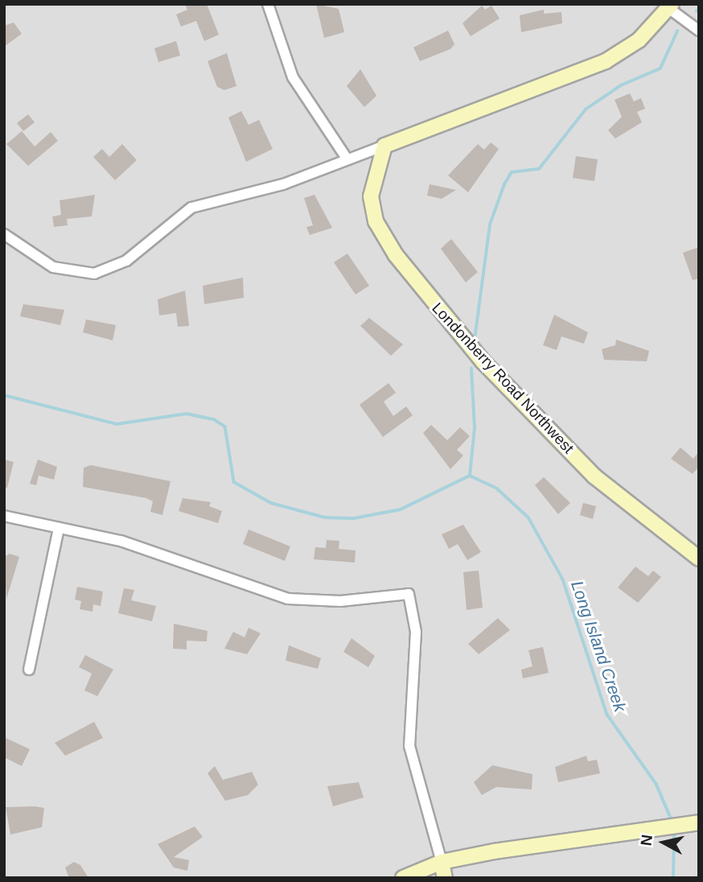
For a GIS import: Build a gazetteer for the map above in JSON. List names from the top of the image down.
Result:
{
  "streets": {
    "street": ["Londonberry Road Northwest"]
  },
  "water": ["Long Island Creek"],
  "north": "left"
}
